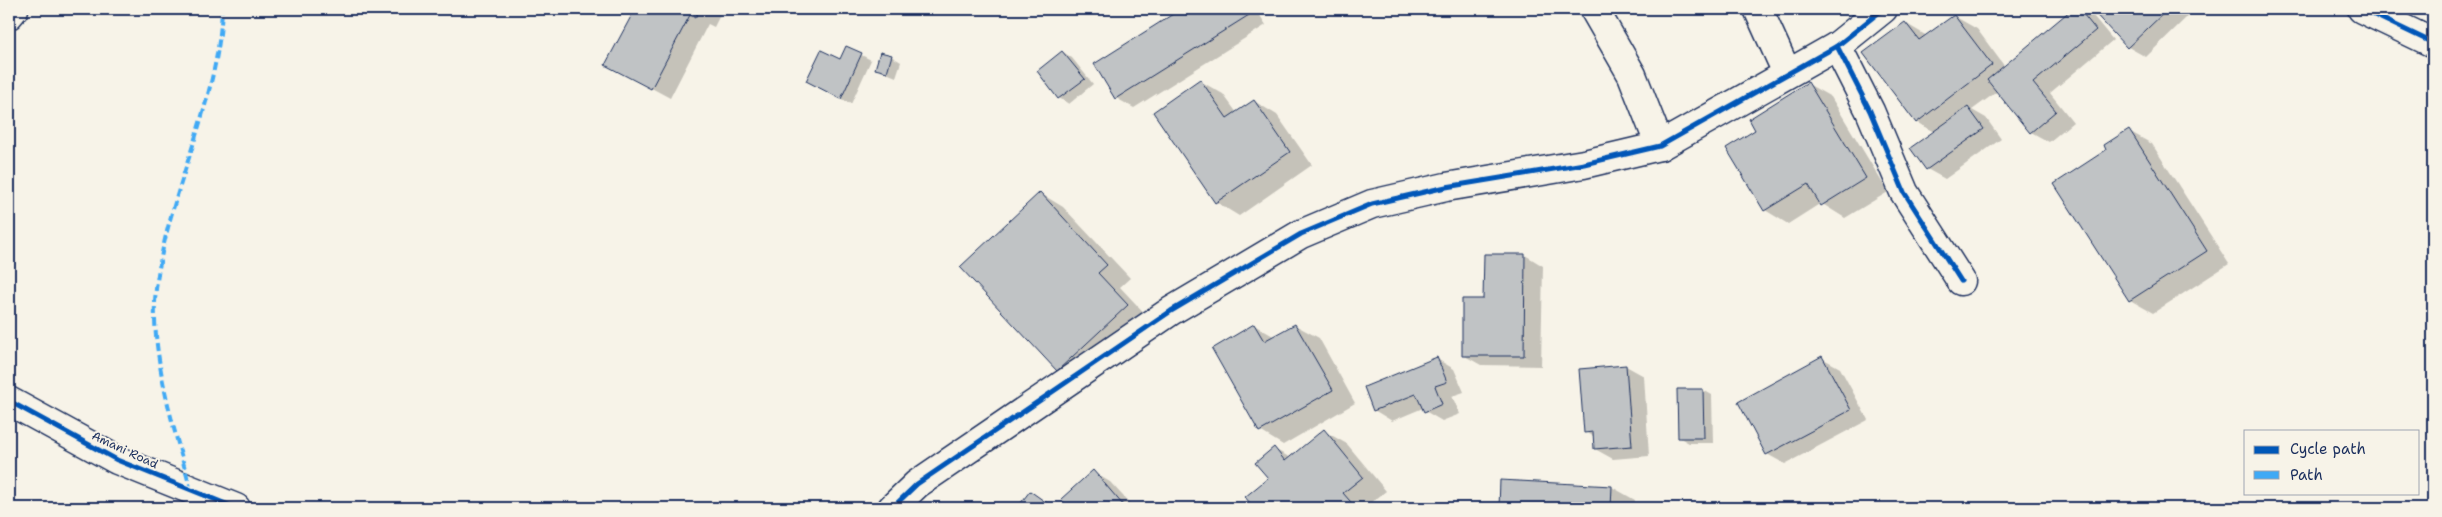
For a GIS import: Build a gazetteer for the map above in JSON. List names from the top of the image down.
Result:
{
  "streets": {
    "street": ["Amani Road"]
  },
  "legend": ["Cycle path", "Path"]
}
